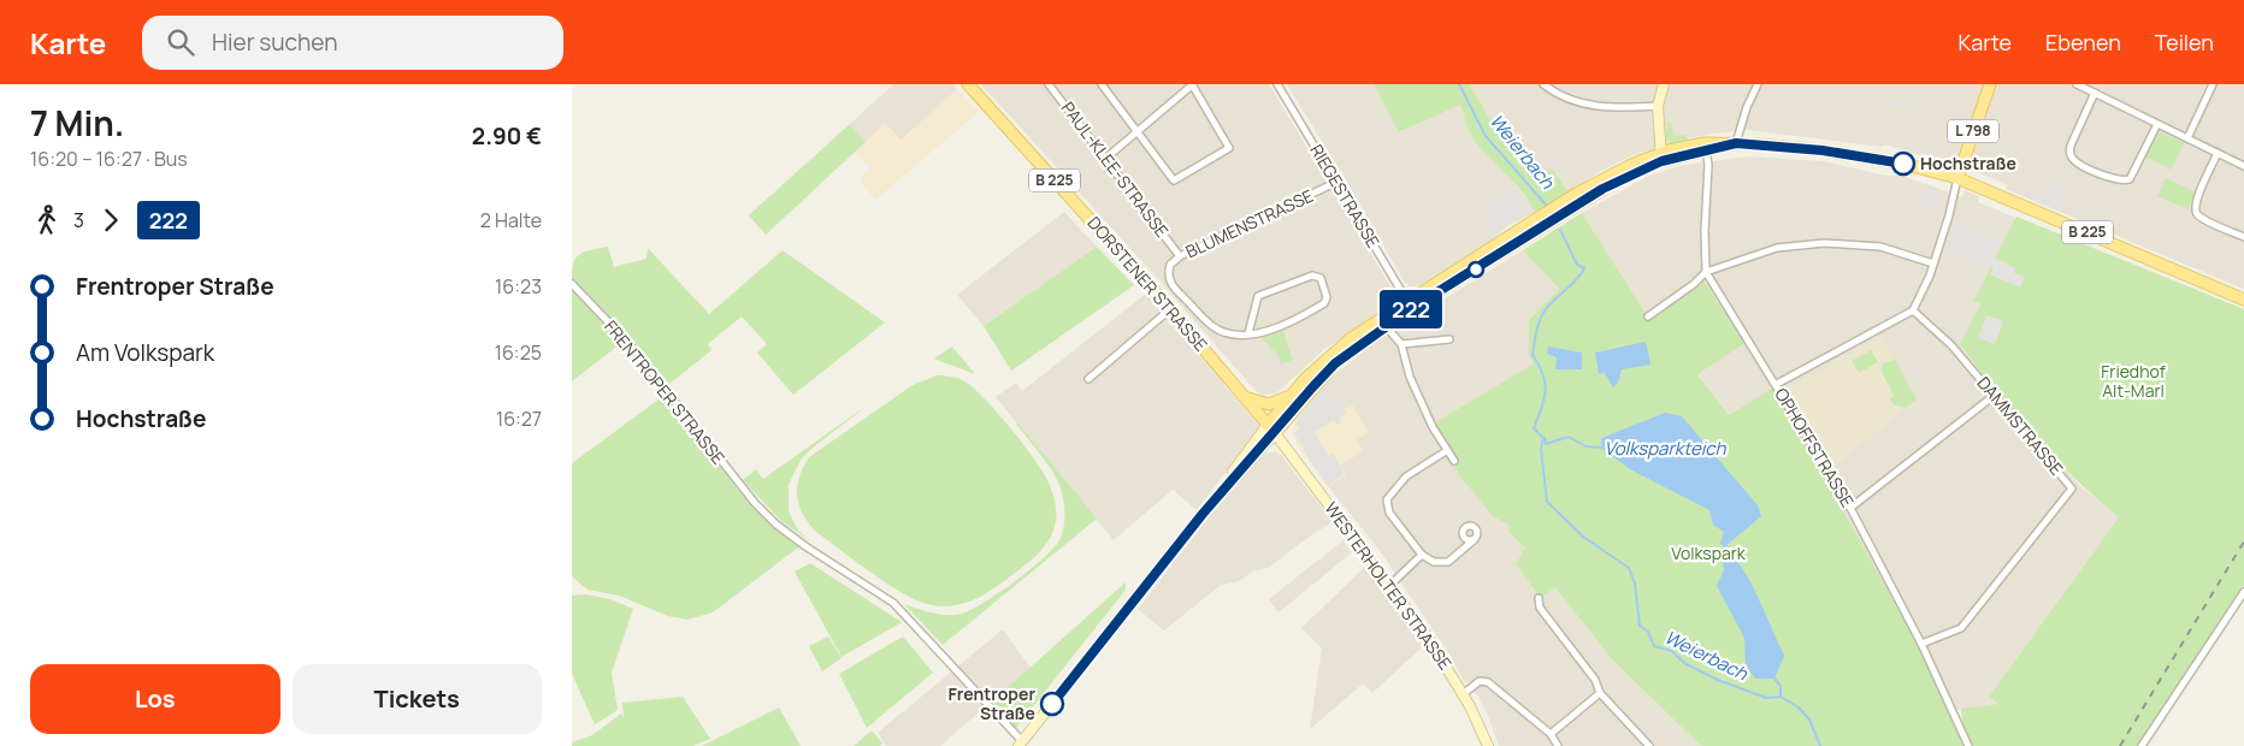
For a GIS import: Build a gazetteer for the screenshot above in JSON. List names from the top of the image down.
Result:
{
  "streets": {
    "main road": [
      "L 798",
      "B 225",
      "DORSTENER STRASSE",
      "WESTERHOLTER STRASSE"
    ],
    "street": [
      "PAUL-KLEE-STRASSE",
      "RIEGESTRASSE",
      "BLUMENSTRASSE",
      "FRENTROPER STRASSE",
      "DAMMSTRASSE",
      "OPHOFFSTRASSE"
    ]
  },
  "crossings": [
    ["L 798", "B 225"],
    ["PAUL-KLEE-STRASSE", "BLUMENSTRASSE"],
    ["B 225", "RIEGESTRASSE"],
    ["B 225", "DORSTENER STRASSE"],
    ["B 225", "WESTERHOLTER STRASSE"],
    ["RIEGESTRASSE", "BLUMENSTRASSE"],
    ["DORSTENER STRASSE", "WESTERHOLTER STRASSE"],
    ["DAMMSTRASSE", "OPHOFFSTRASSE"]
  ],
  "water": ["Weierbach", "Volksparkteich"],
  "parks": ["Friedhof Alt-Marl", "Volkspark"],
  "places": ["Hochstraße", "Frentroper Straße"],
  "lines": ["bus line 222"],
  "page": {
    "header": "Karte",
    "search": "Hier suchen",
    "nav": ["Karte", "Ebenen", "Teilen"],
    "heading": ["7 Min.", "16:20 – 16:27 · Bus", "2.90 €"],
    "on_map": "222",
    "legs": ["3", "222", "2 Halte"],
    "list": [
      {
        "name": "Frentroper Straße",
        "value": "16:23"
      },
      {
        "name": "Am Volkspark",
        "value": "16:25"
      },
      {
        "name": "Hochstraße",
        "value": "16:27"
      }
    ],
    "buttons": ["Los", "Tickets"]
  }
}
